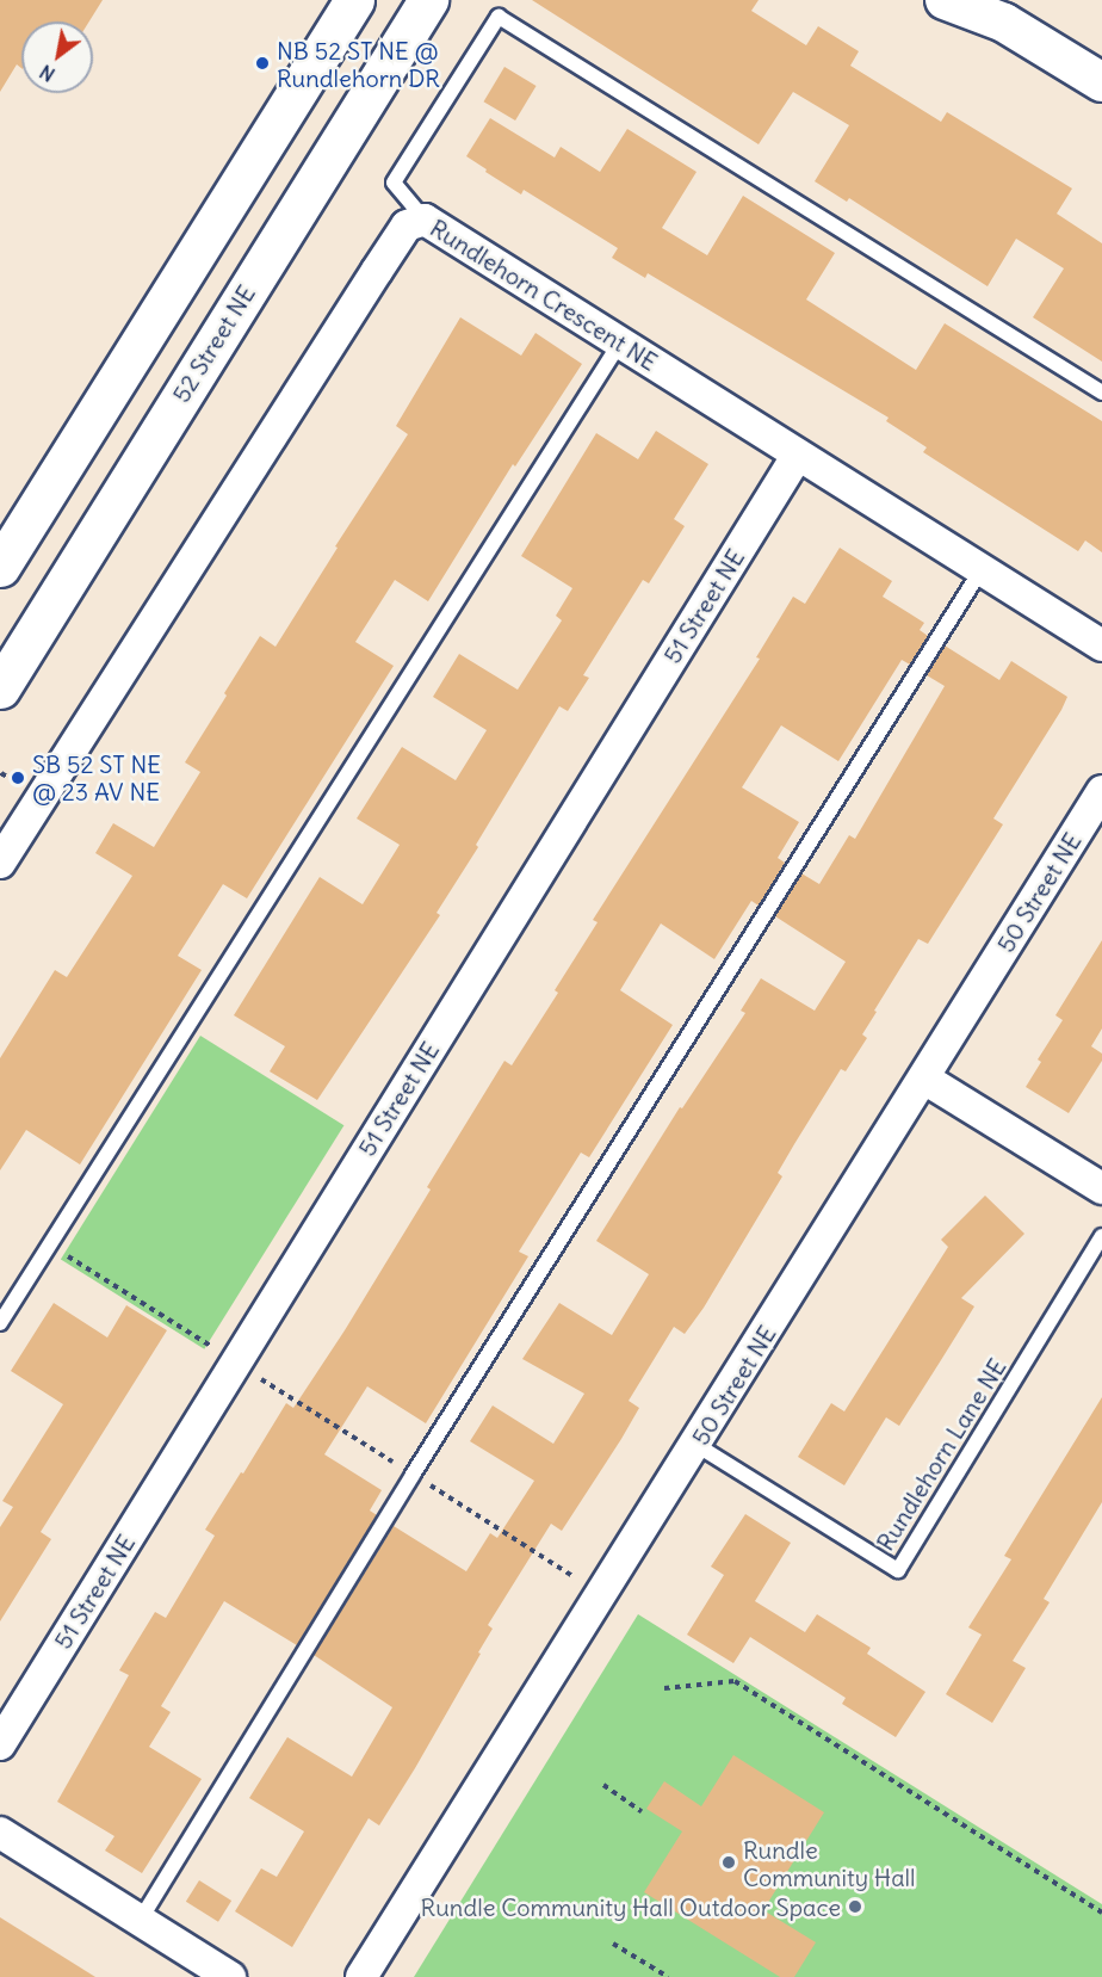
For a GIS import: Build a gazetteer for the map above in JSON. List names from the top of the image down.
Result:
{
  "streets": {
    "main road": ["52 Street NE"],
    "street": ["Rundlehorn Crescent NE", "51 Street NE", "50 Street NE"],
    "lane": ["Rundlehorn Lane NE"]
  },
  "crossings": [
    ["Rundlehorn Crescent NE", "51 Street NE"],
    ["50 Street NE", "Rundlehorn Lane NE"]
  ],
  "places": [
    "NB 52 ST NE @ Rundlehorn DR",
    "SB 52 ST NE @ 23 AV NE",
    "Rundle Community Hall",
    "Rundle Community Hall Outdoor Space"
  ],
  "north": "bottom left"
}
